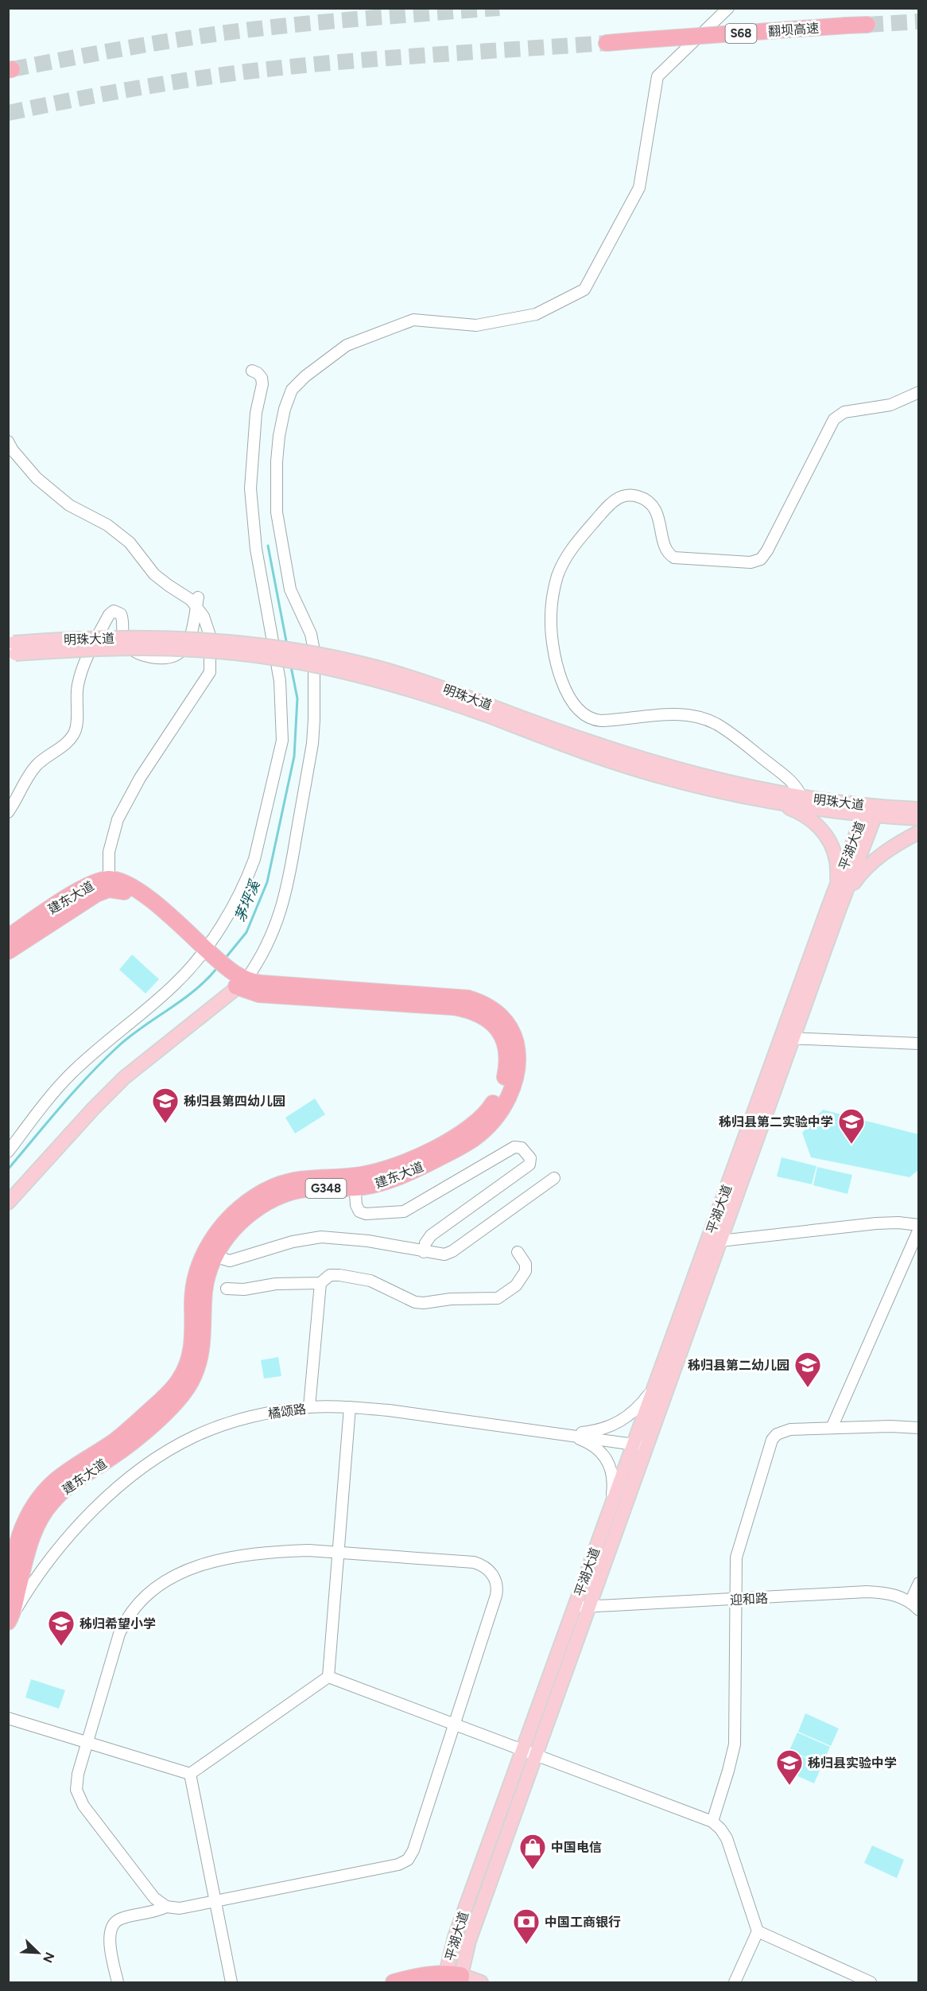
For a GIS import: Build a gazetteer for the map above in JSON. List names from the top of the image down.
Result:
{
  "streets": {
    "highway": [
      "翻坝高速",
      "S68",
      "建东大道",
      "G348"
    ],
    "main road": ["明珠大道", "平湖大道"],
    "street": ["橘颂路", "迎和路"]
  },
  "crossings": [
    ["明珠大道", "平湖大道"],
    ["平湖大道", "橘颂路"],
    ["平湖大道", "迎和路"],
    ["建东大道", "橘颂路"]
  ],
  "water": ["茅坪溪"],
  "places": {
    "school or university": [
      "秭归县第四幼儿园",
      "秭归县第二实验中学",
      "秭归县第二幼儿园",
      "秭归希望小学",
      "秭归县实验中学"
    ],
    "shop": ["中国电信"],
    "bank": ["中国工商银行"]
  },
  "north": "bottom right"
}
